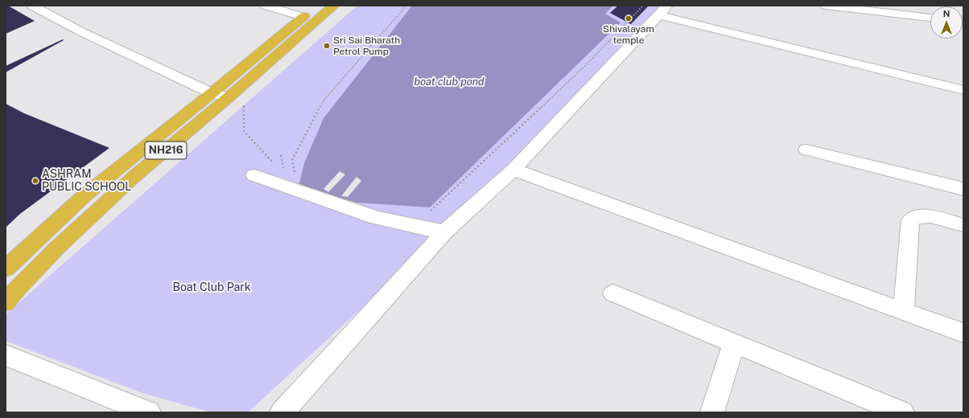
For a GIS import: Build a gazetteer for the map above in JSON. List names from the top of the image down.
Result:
{
  "streets": {
    "highway": ["NH216"]
  },
  "water": ["boat club pond"],
  "parks": ["Boat Club Park"],
  "places": ["Shivalayam temple", "Sri Sai Bharath Petrol Pump", "ASHRAM PUBLIC SCHOOL"],
  "north": "top"
}
